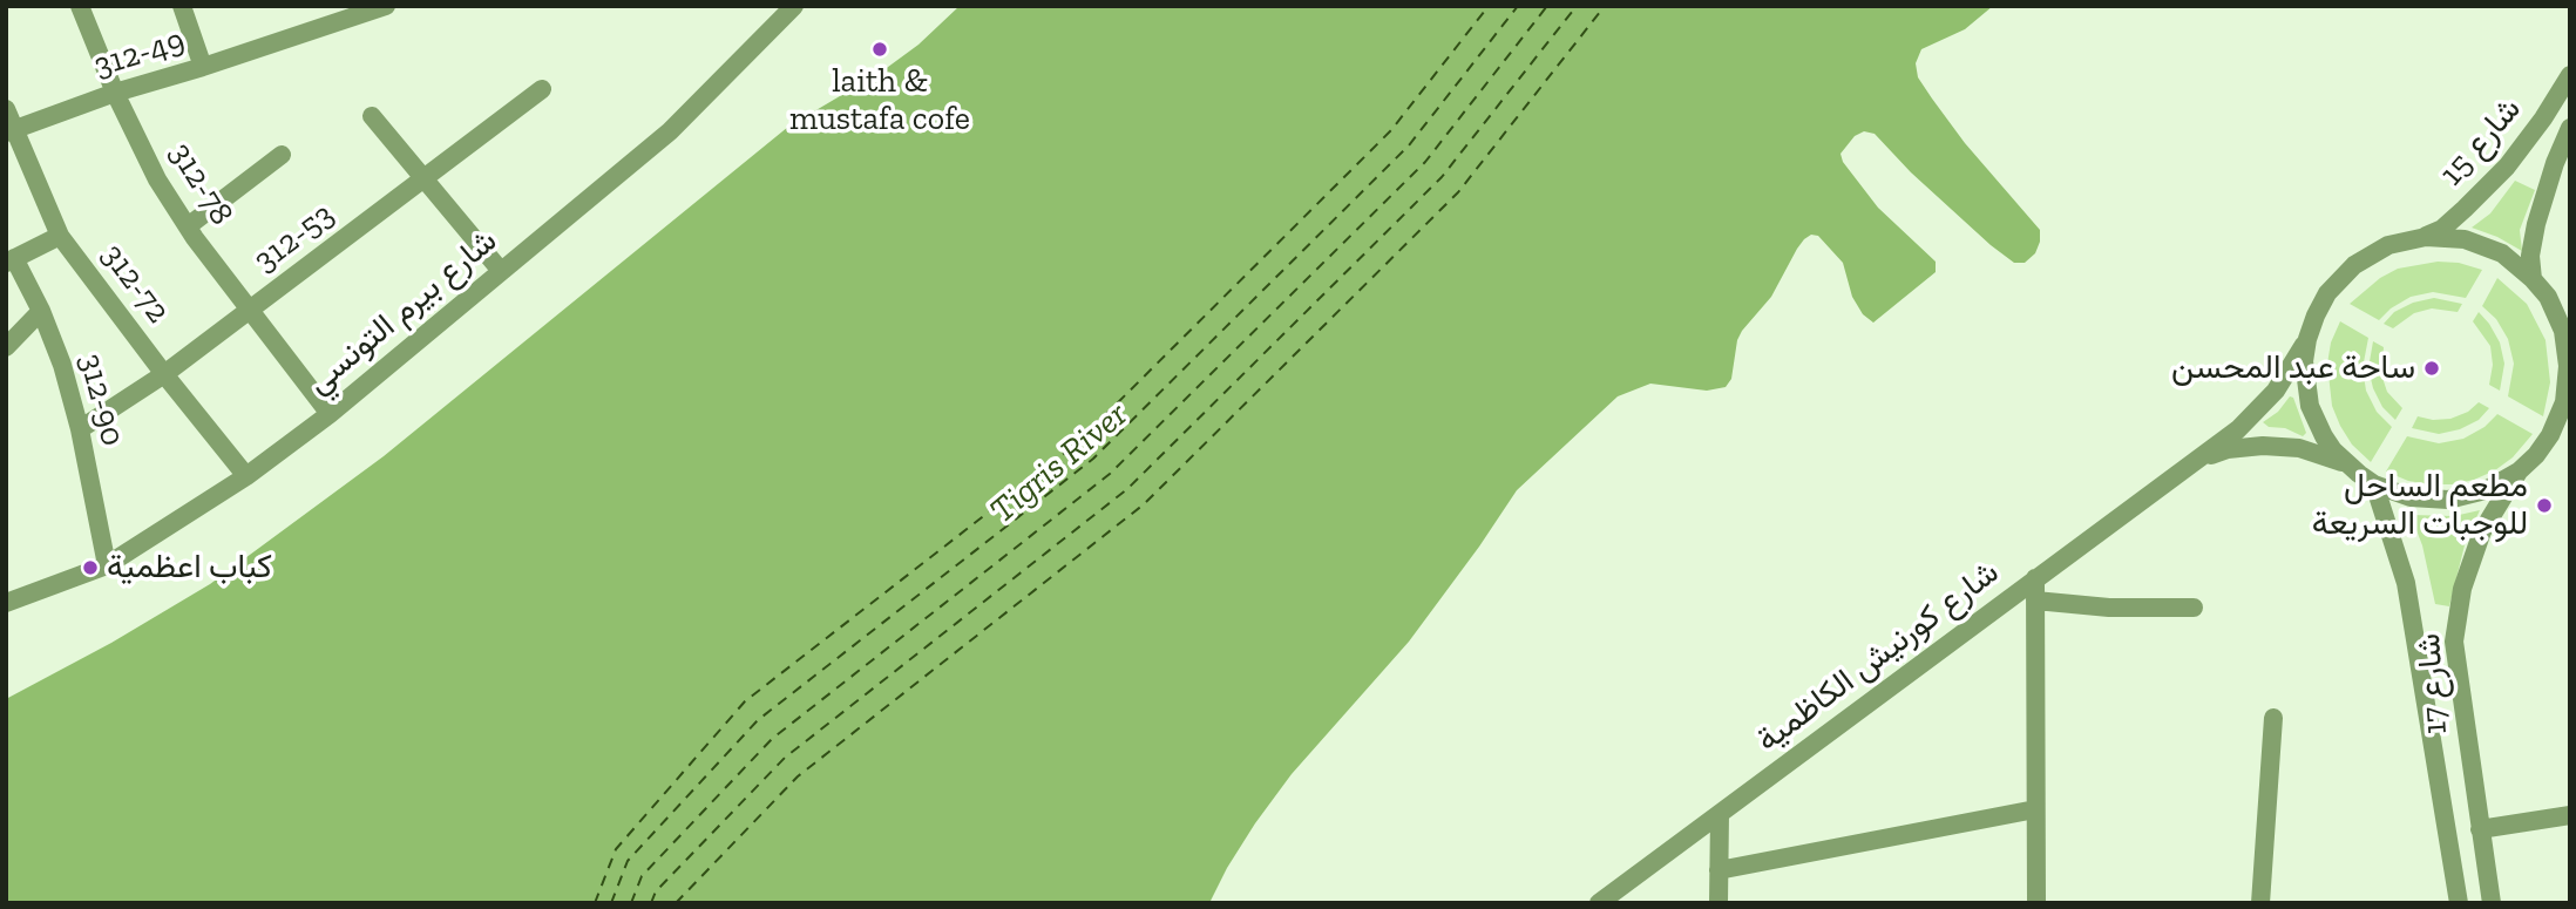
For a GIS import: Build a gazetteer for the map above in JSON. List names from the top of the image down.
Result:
{
  "streets": {
    "street": [
      "312-49",
      "شارع 15",
      "312-78",
      "312-53",
      "312-72",
      "شارع بيرم التونسي",
      "312-90",
      "شارع كورنيش الكاظمية",
      "شارع 17"
    ]
  },
  "crossings": [
    ["312-49", "312-78"],
    ["312-49", "312-72"],
    ["شارع 15", "شارع كورنيش الكاظمية"],
    ["شارع 15", "شارع 17"],
    ["312-78", "312-53"],
    ["312-78", "شارع بيرم التونسي"],
    ["312-53", "312-72"],
    ["312-53", "312-90"],
    ["312-72", "شارع بيرم التونسي"],
    ["شارع بيرم التونسي", "312-90"],
    ["شارع كورنيش الكاظمية", "شارع 17"]
  ],
  "water": ["Tigris River"],
  "places": [
    "laith & mustafa cofe",
    "ساحة عبد المحسن",
    "مطعم الساحل للوجبات السريعة",
    "كباب اعظمية"
  ]
}
